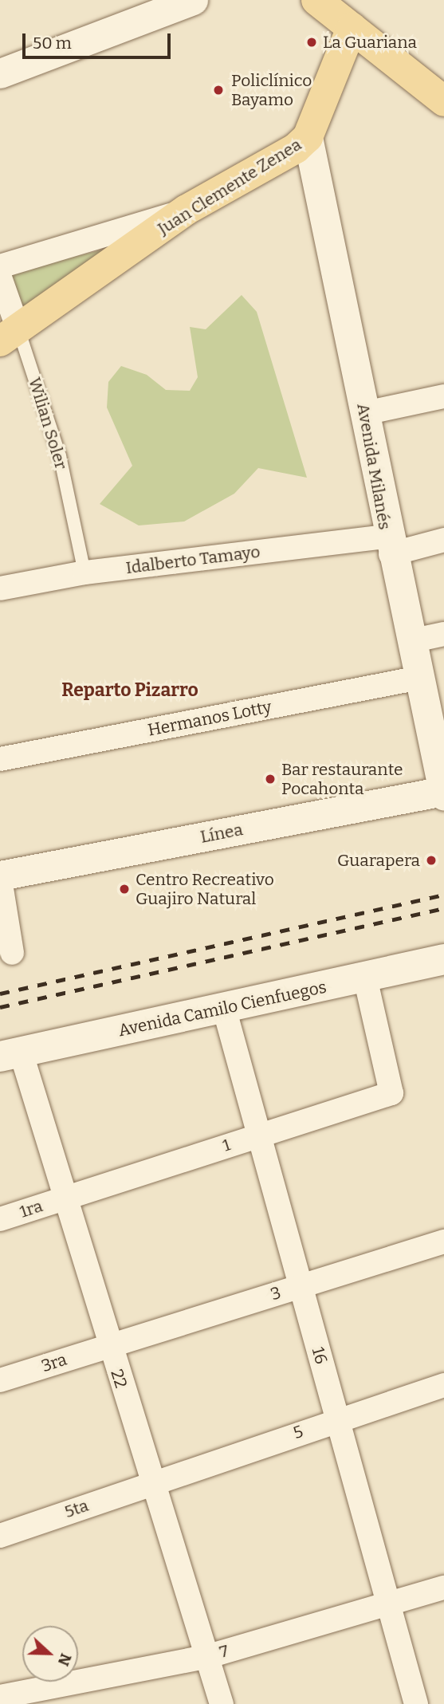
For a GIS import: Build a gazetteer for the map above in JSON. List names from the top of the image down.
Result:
{
  "streets": {
    "main road": ["Juan Clemente Zenea", "Avenida Camilo Cienfuegos"],
    "street": [
      "Wilian Soler",
      "Avenida Milanés",
      "Idalberto Tamayo",
      "Hermanos Lotty",
      "Línea",
      "1",
      "1ra",
      "3",
      "16",
      "3ra",
      "22",
      "5",
      "5ta",
      "7"
    ]
  },
  "crossings": [
    ["Juan Clemente Zenea", "Wilian Soler"],
    ["Juan Clemente Zenea", "Avenida Milanés"],
    ["Wilian Soler", "Idalberto Tamayo"],
    ["Avenida Milanés", "Idalberto Tamayo"],
    ["Avenida Milanés", "Hermanos Lotty"],
    ["Avenida Milanés", "Línea"],
    ["Avenida Camilo Cienfuegos", "1"],
    ["Avenida Camilo Cienfuegos", "16"],
    ["Avenida Camilo Cienfuegos", "22"],
    ["1", "1ra"],
    ["1", "16"],
    ["1", "22"],
    ["1ra", "22"],
    ["3", "16"],
    ["3", "3ra"],
    ["3", "22"],
    ["16", "5"],
    ["16", "7"],
    ["3ra", "22"],
    ["22", "5"],
    ["22", "5ta"],
    ["22", "7"],
    ["5", "5ta"]
  ],
  "districts": ["Reparto Pizarro"],
  "places": [
    "La Guariana",
    "Policlínico Bayamo",
    "Bar restaurante Pocahonta",
    "Guarapera",
    "Centro Recreativo Guajiro Natural"
  ],
  "scale_bar": "50 m",
  "north": "right"
}
